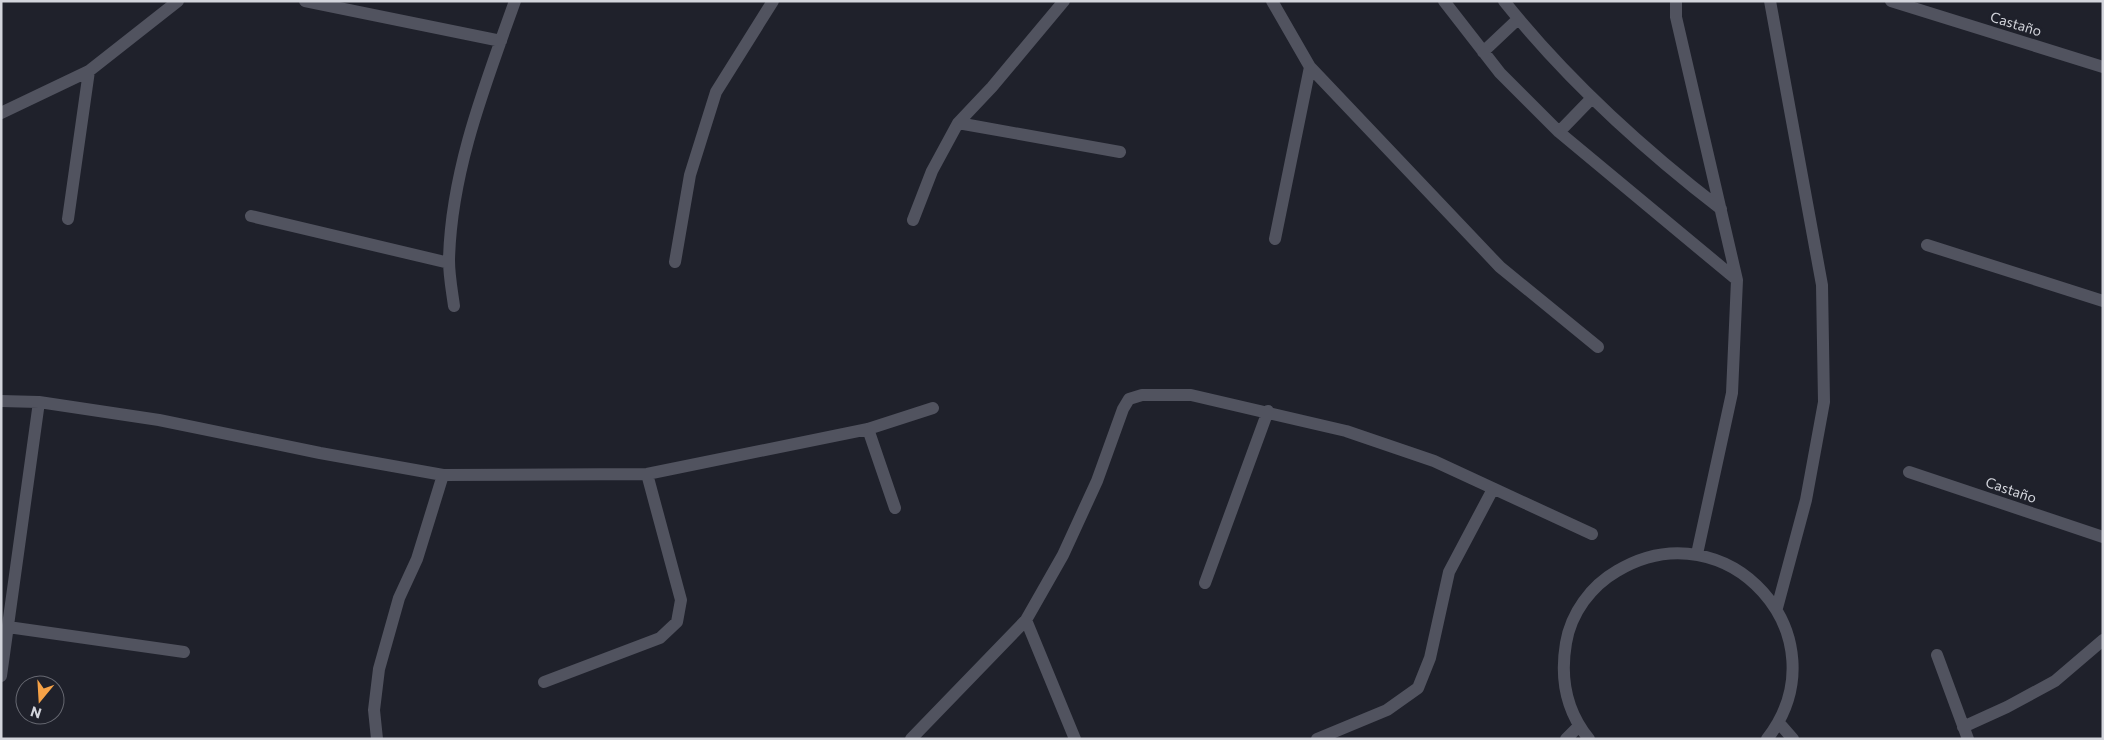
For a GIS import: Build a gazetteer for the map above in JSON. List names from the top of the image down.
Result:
{
  "streets": {
    "street": ["Castaño"]
  },
  "north": "bottom"
}
